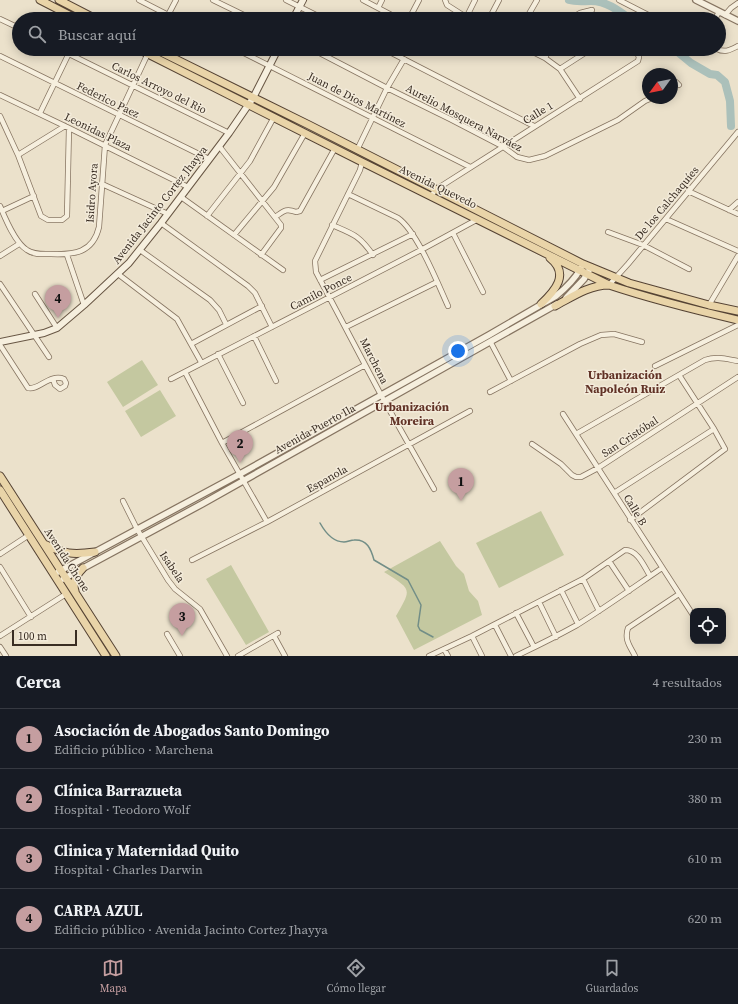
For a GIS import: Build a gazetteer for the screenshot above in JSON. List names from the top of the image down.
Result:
{
  "streets": {
    "main road": ["Avenida Quevedo", "Avenida Jacinto Cortez Jhayya", "Avenida Chone"],
    "street": [
      "Carlos Arroyo del Rio",
      "Federico Paez",
      "Juan de Dios Martínez",
      "Calle 1",
      "Aurelio Mosquera Narváez",
      "Leonidas Plaza",
      "Isidro Ayora",
      "De los Calchaquíes",
      "Camilo Ponce",
      "Marchena",
      "Avenida Puerto Ila",
      "San Cristóbal",
      "Espanola",
      "Calle B",
      "Isabela"
    ]
  },
  "crossings": [
    ["Carlos Arroyo del Rio", "Isidro Ayora"],
    ["Carlos Arroyo del Rio", "Avenida Jacinto Cortez Jhayya"],
    ["Federico Paez", "Isidro Ayora"],
    ["Federico Paez", "Avenida Jacinto Cortez Jhayya"],
    ["Juan de Dios Martínez", "Calle 1"],
    ["Juan de Dios Martínez", "Avenida Jacinto Cortez Jhayya"],
    ["Calle 1", "Aurelio Mosquera Narváez"],
    ["Calle 1", "Avenida Quevedo"],
    ["Leonidas Plaza", "Isidro Ayora"],
    ["Leonidas Plaza", "Avenida Jacinto Cortez Jhayya"],
    ["Avenida Quevedo", "De los Calchaquíes"],
    ["Avenida Quevedo", "Avenida Jacinto Cortez Jhayya"],
    ["Avenida Quevedo", "Camilo Ponce"],
    ["Avenida Quevedo", "Avenida Puerto Ila"],
    ["Camilo Ponce", "Marchena"],
    ["Marchena", "Avenida Puerto Ila"],
    ["Marchena", "Espanola"],
    ["Avenida Puerto Ila", "Avenida Chone"],
    ["Avenida Puerto Ila", "Isabela"],
    ["San Cristóbal", "Calle B"]
  ],
  "districts": ["Urbanización Napoleón Ruiz", "Urbanización Moreira"],
  "scale_bar": "100 m",
  "north": "bottom left",
  "page": {
    "search": "Buscar aquí",
    "pins": [
      "4",
      "2",
      "1",
      "3"
    ],
    "scale": "100 m",
    "heading": ["Cerca", "4 resultados"],
    "list": [
      {
        "mark": "1",
        "name": "Asociación de Abogados Santo Domingo",
        "note": "Edificio público · Marchena",
        "value": "230 m"
      },
      {
        "mark": "2",
        "name": "Clínica Barrazueta",
        "note": "Hospital · Teodoro Wolf",
        "value": "380 m"
      },
      {
        "mark": "3",
        "name": "Clinica y Maternidad Quito",
        "note": "Hospital · Charles Darwin",
        "value": "610 m"
      },
      {
        "mark": "4",
        "name": "CARPA AZUL",
        "note": "Edificio público · Avenida Jacinto Cortez Jhayya",
        "value": "620 m"
      }
    ],
    "nav": ["Mapa", "Cómo llegar", "Guardados"]
  }
}
